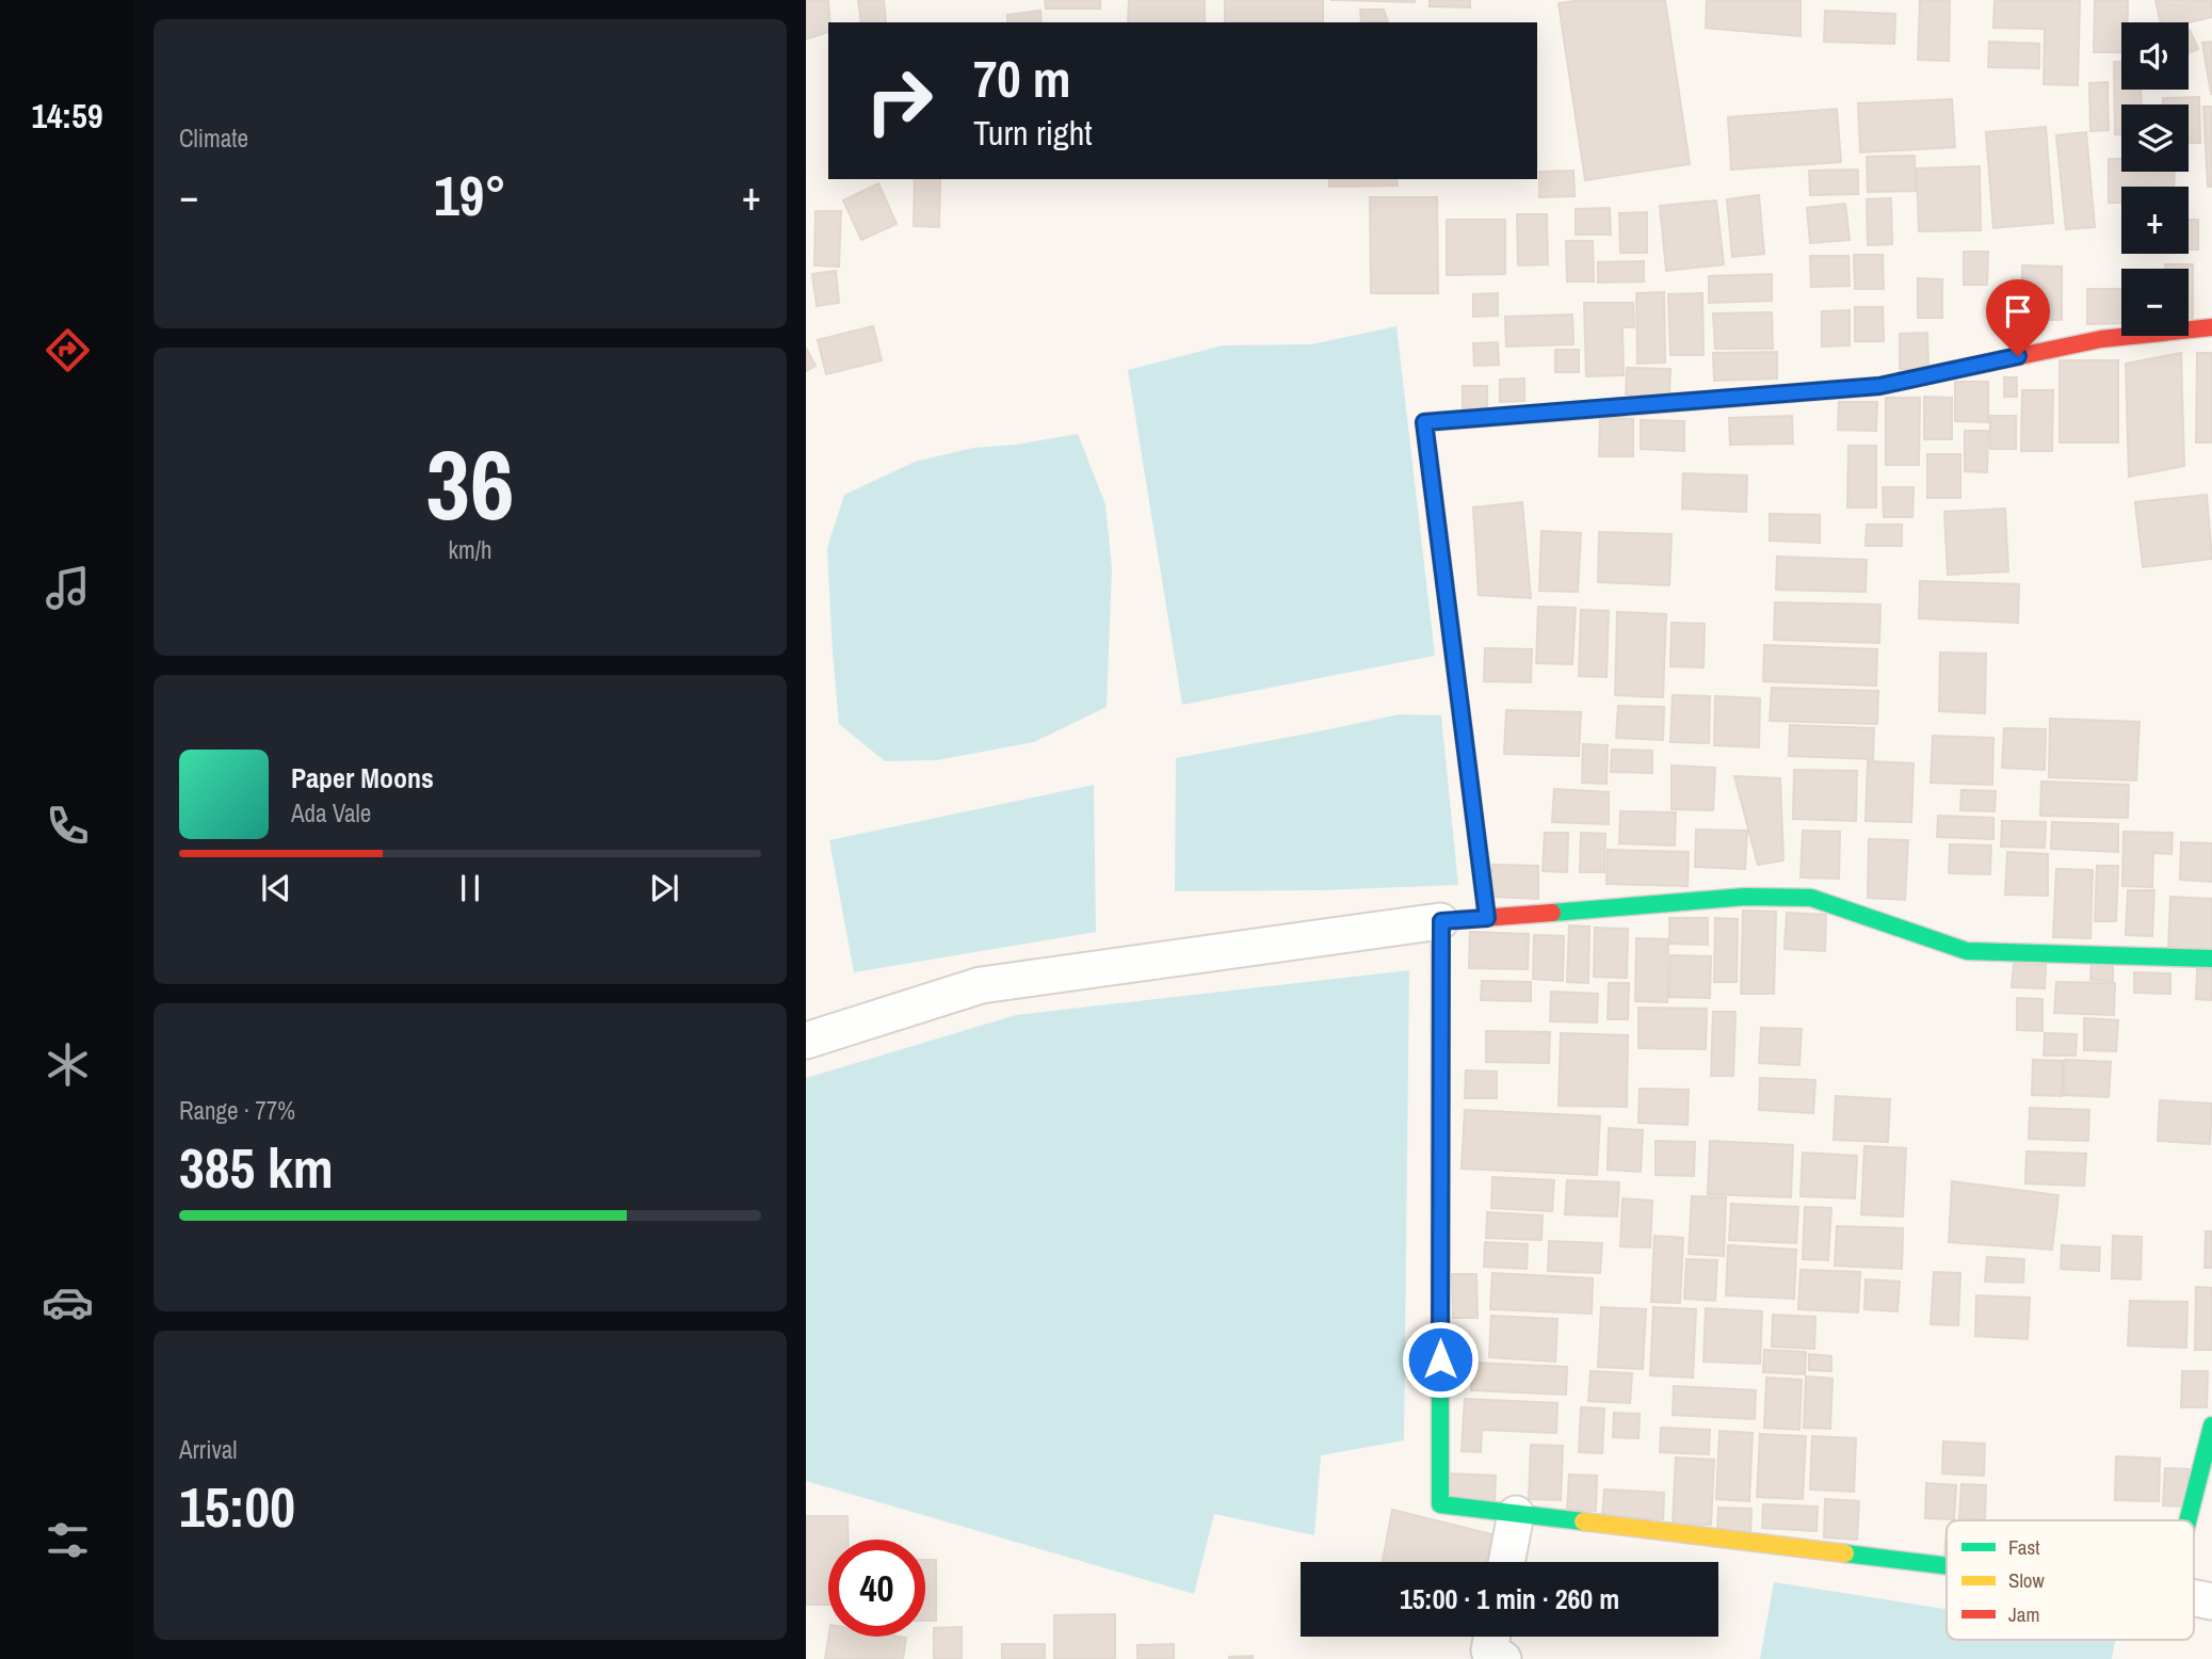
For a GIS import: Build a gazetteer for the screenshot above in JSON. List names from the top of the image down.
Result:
{
  "legend": ["Fast", "Slow", "Jam"],
  "page": {
    "tabs": "14:59",
    "tile": [
      "Climate",
      ["36", "km/h"],
      ["Range · 77%", "385 km"],
      ["Arrival", "15:00"]
    ],
    "map_buttons": ["+", "−"],
    "turn": ["70 m", "Turn right"],
    "heat": ["−", "19°", "+"],
    "song": ["Paper Moons", "Ada Vale"],
    "limit": "40",
    "trip": "15:00 · 1 min · 260 m"
  }
}
